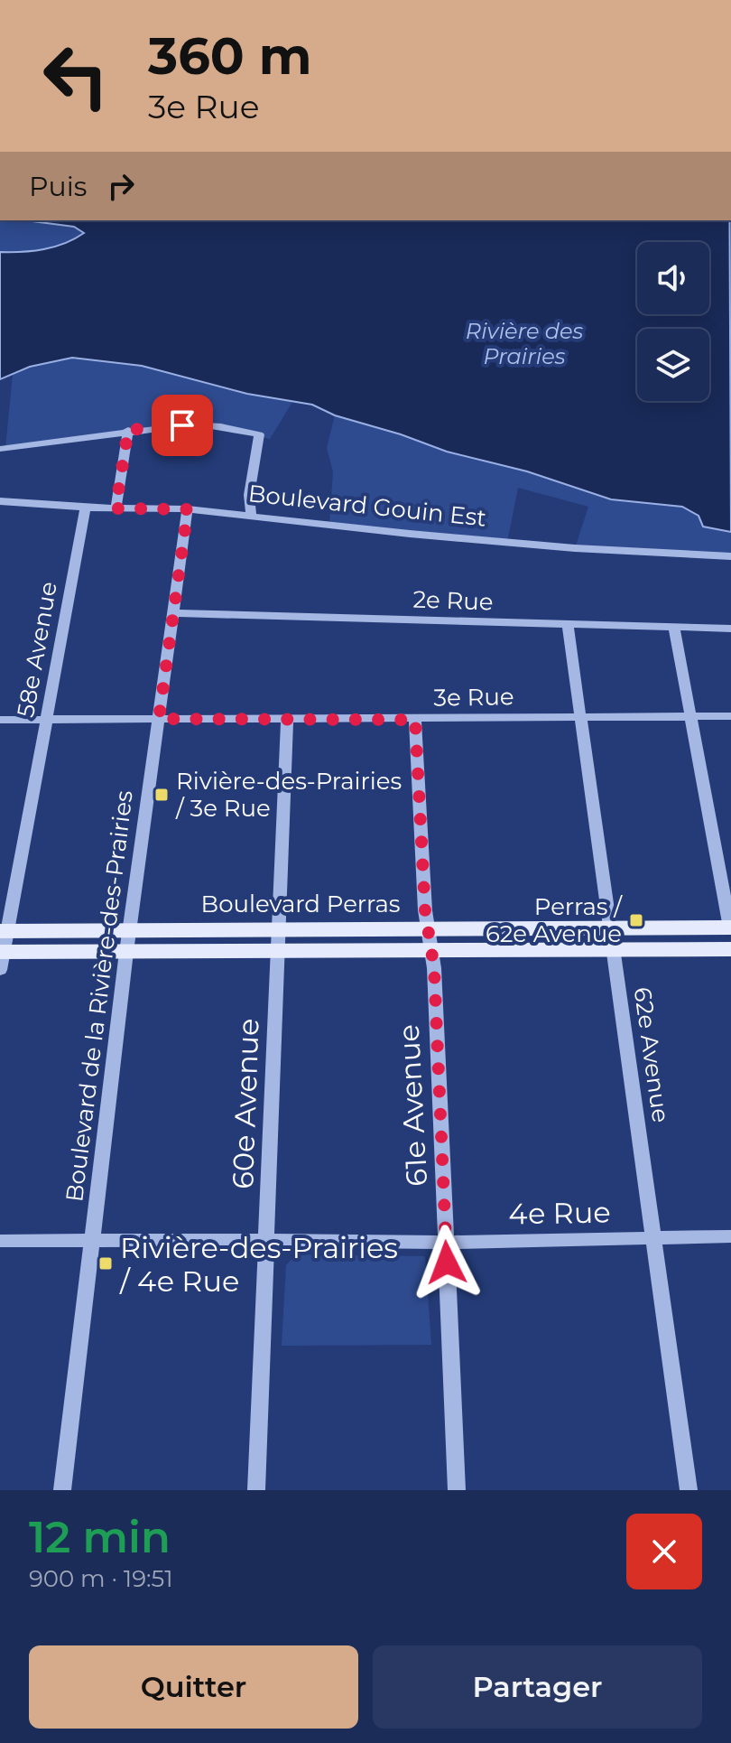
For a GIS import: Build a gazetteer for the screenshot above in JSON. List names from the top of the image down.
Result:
{
  "streets": {
    "main road": ["Boulevard Perras"],
    "street": [
      "Boulevard Gouin Est",
      "2e Rue",
      "58e Avenue",
      "3e Rue",
      "Boulevard de la Rivière-des-Prairies",
      "62e Avenue",
      "60e Avenue",
      "61e Avenue",
      "4e Rue"
    ]
  },
  "crossings": [
    ["Boulevard Gouin Est", "58e Avenue"],
    ["Boulevard Gouin Est", "Boulevard de la Rivière-des-Prairies"],
    ["2e Rue", "Boulevard de la Rivière-des-Prairies"],
    ["2e Rue", "62e Avenue"],
    ["58e Avenue", "3e Rue"],
    ["58e Avenue", "Boulevard Perras"],
    ["3e Rue", "Boulevard de la Rivière-des-Prairies"],
    ["3e Rue", "62e Avenue"],
    ["3e Rue", "60e Avenue"],
    ["3e Rue", "61e Avenue"],
    ["Boulevard Perras", "Boulevard de la Rivière-des-Prairies"],
    ["Boulevard Perras", "62e Avenue"],
    ["Boulevard Perras", "60e Avenue"],
    ["Boulevard Perras", "61e Avenue"],
    ["Boulevard de la Rivière-des-Prairies", "4e Rue"],
    ["62e Avenue", "4e Rue"],
    ["60e Avenue", "4e Rue"],
    ["61e Avenue", "4e Rue"]
  ],
  "water": ["Rivière des Prairies"],
  "places": {
    "transit": ["Rivière-des-Prairies / 3e Rue", "Perras / 62e Avenue", "Rivière-des-Prairies / 4e Rue"]
  },
  "page": {
    "turn": ["360 m", "3e Rue"],
    "then": "Puis",
    "heading": ["12 min", "900 m · 19:51"],
    "buttons": ["Quitter", "Partager"]
  }
}
